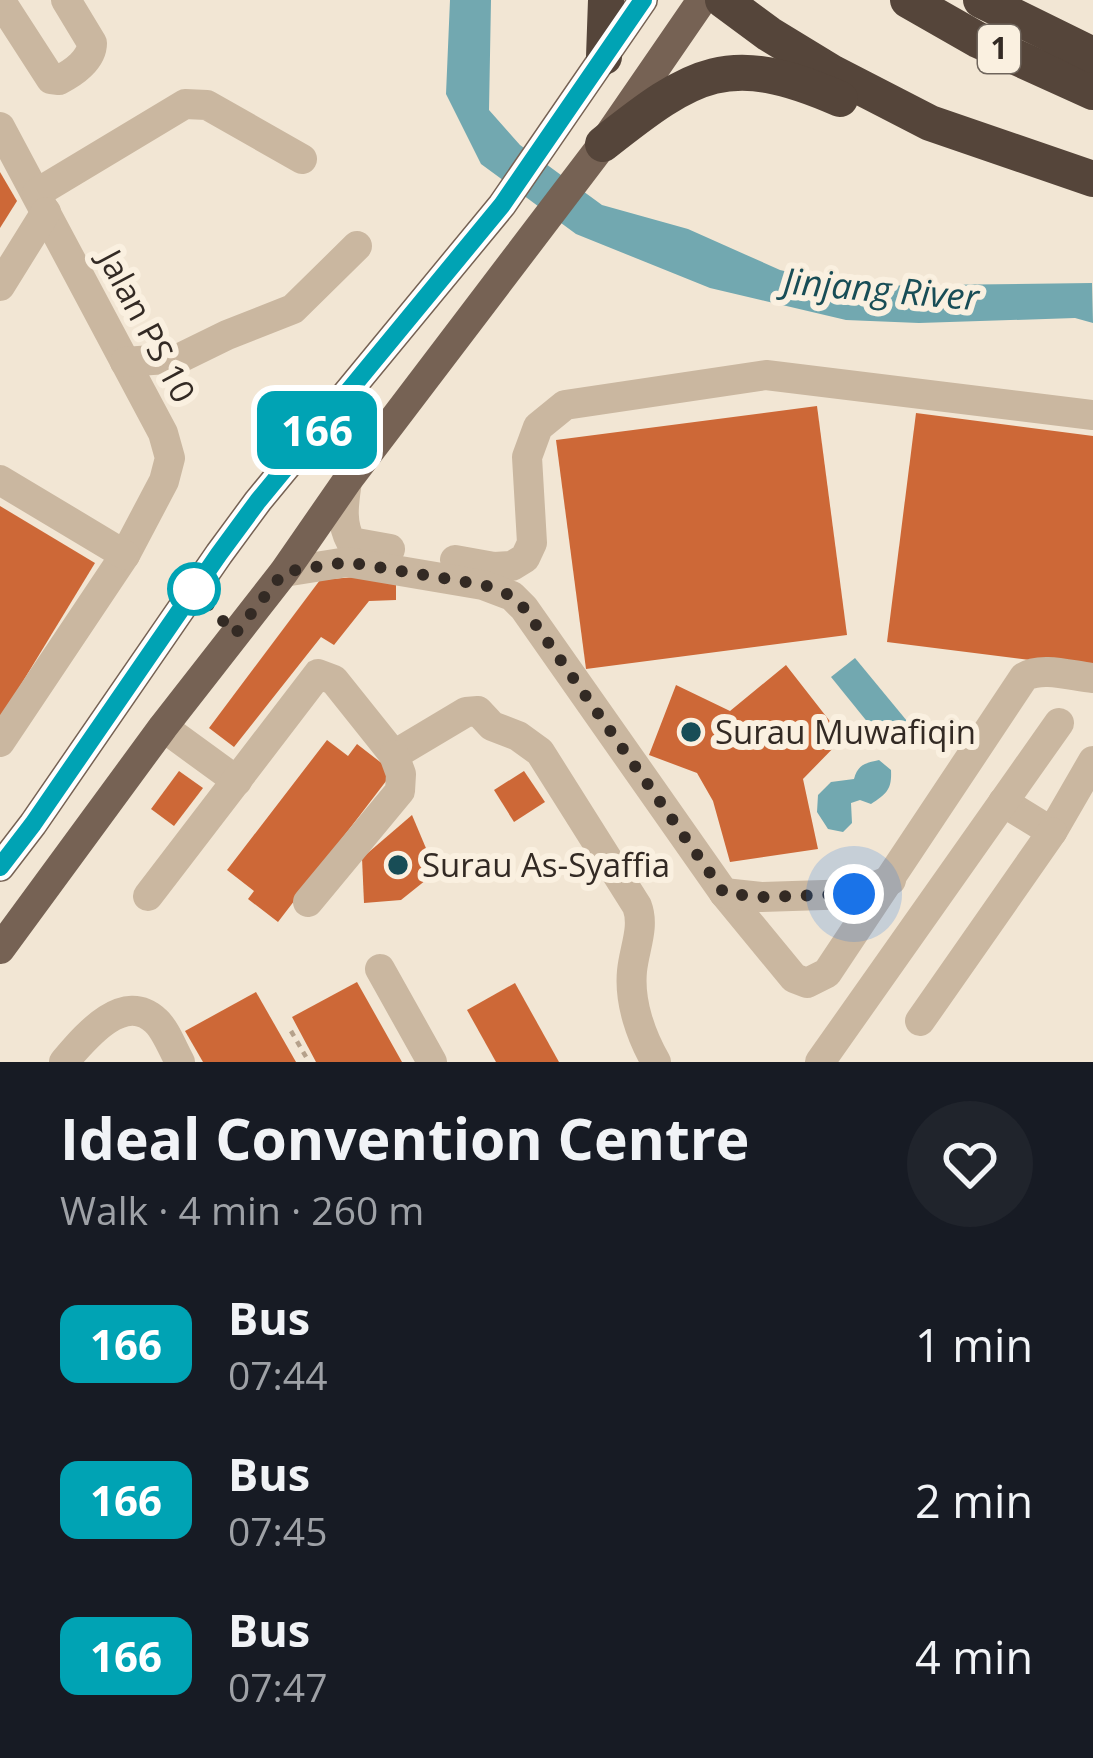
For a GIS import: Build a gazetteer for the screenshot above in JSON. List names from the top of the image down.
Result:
{
  "streets": {
    "highway": ["1"],
    "street": ["Jalan PS 10"]
  },
  "water": ["Jinjang River"],
  "places": ["Surau Muwafiqin", "Surau As-Syaffia"],
  "lines": ["bus line 166"],
  "page": {
    "on_map": "166",
    "heading": ["Ideal Convention Centre", "Walk · 4 min · 260 m"],
    "list": [
      {
        "mark": "166",
        "name": "Bus",
        "note": "07:44",
        "value": "1 min"
      },
      {
        "mark": "166",
        "name": "Bus",
        "note": "07:45",
        "value": "2 min"
      },
      {
        "mark": "166",
        "name": "Bus",
        "note": "07:47",
        "value": "4 min"
      }
    ]
  }
}
